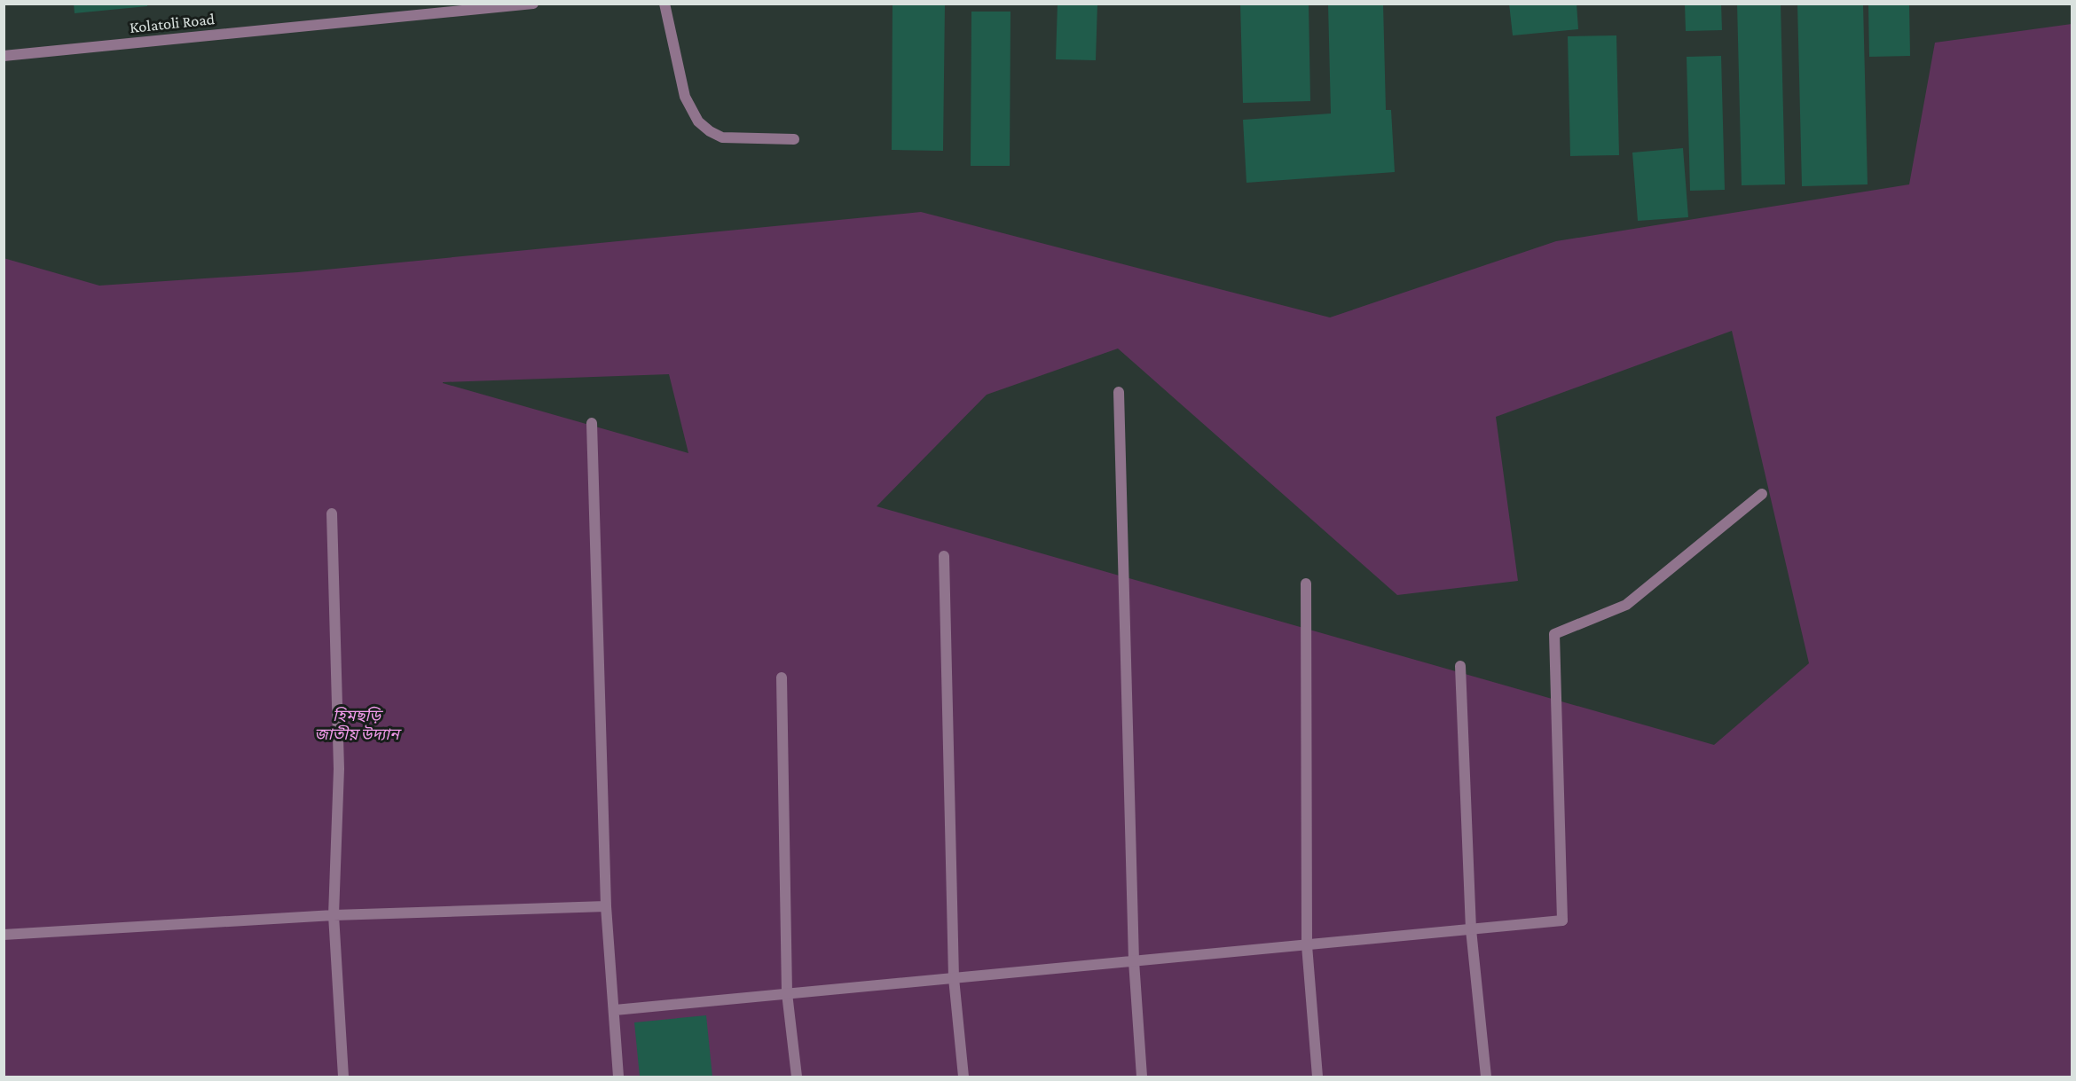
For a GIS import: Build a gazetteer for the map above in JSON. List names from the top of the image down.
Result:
{
  "streets": {
    "street": ["Kolatoli Road"]
  },
  "parks": ["হিমছড়ি জাতীয় উদ্যান"]
}
